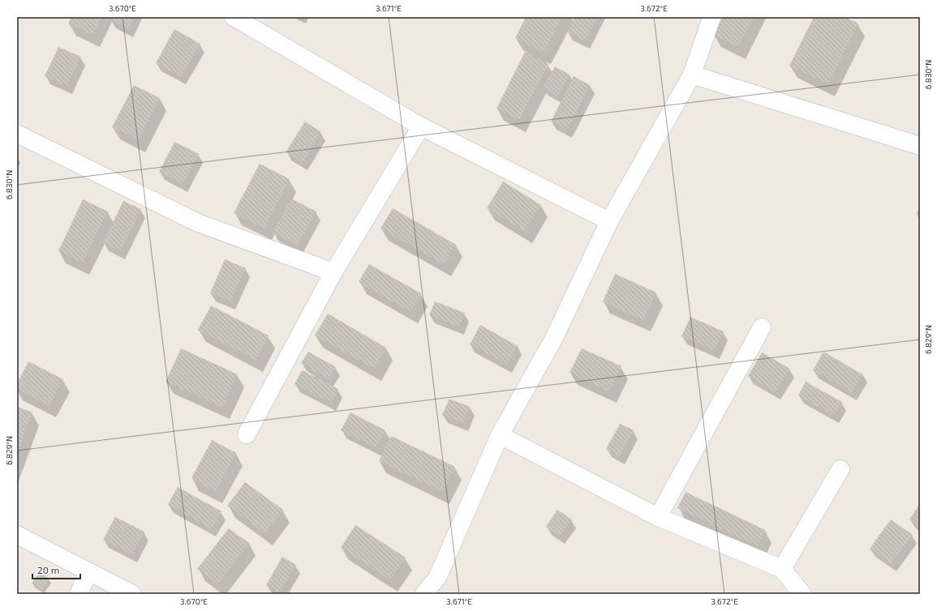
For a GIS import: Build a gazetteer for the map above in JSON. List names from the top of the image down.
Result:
{
  "scale_bar": "20 m",
  "coordinates": [
    "3.670°E",
    "3.671°E",
    "3.672°E",
    "6.830°N",
    "6.829°N"
  ]
}
